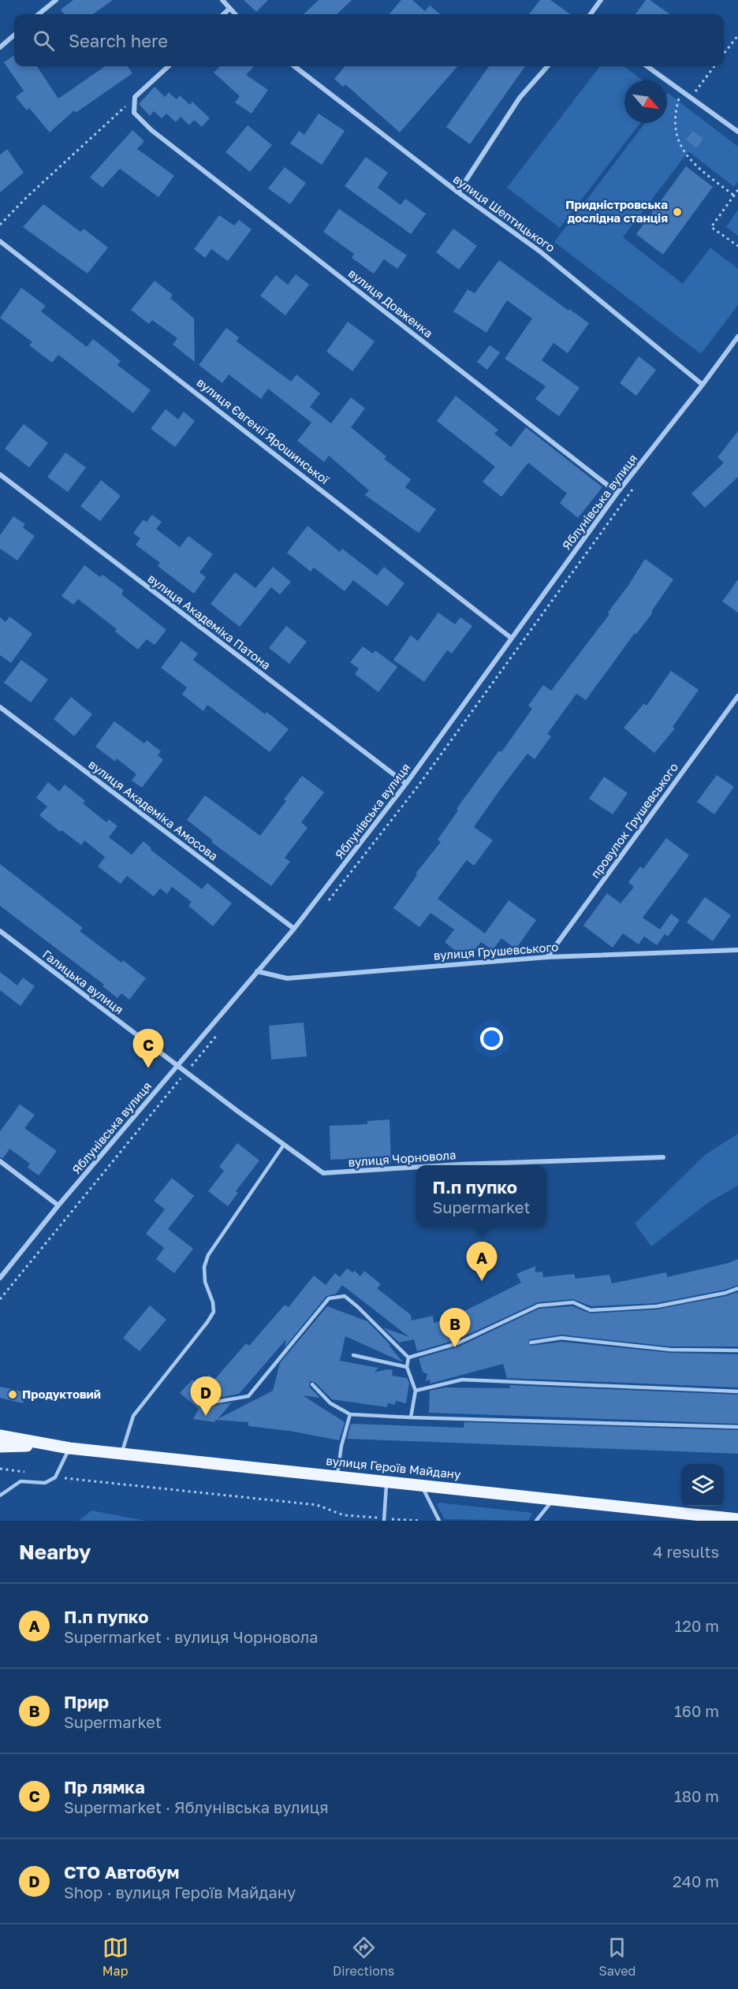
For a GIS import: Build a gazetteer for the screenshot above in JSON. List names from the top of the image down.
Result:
{
  "streets": {
    "main road": ["вулиця Героїв Майдану"],
    "street": [
      "вулиця Шептицького",
      "вулиця Довженка",
      "вулиця Євгенії Ярошинської",
      "Яблунівська вулиця",
      "вулиця Академіка Патона",
      "вулиця Академіка Амосова",
      "провулок Грушевського",
      "вулиця Грушевського",
      "Галицька вулиця",
      "вулиця Чорновола"
    ]
  },
  "crossings": [
    ["вулиця Шептицького", "Яблунівська вулиця"],
    ["вулиця Довженка", "Яблунівська вулиця"],
    ["вулиця Євгенії Ярошинської", "Яблунівська вулиця"],
    ["Яблунівська вулиця", "вулиця Академіка Патона"],
    ["Яблунівська вулиця", "вулиця Академіка Амосова"],
    ["Яблунівська вулиця", "вулиця Грушевського"],
    ["Яблунівська вулиця", "Галицька вулиця"],
    ["Яблунівська вулиця", "вулиця Чорновола"],
    ["провулок Грушевського", "вулиця Грушевського"],
    ["Галицька вулиця", "вулиця Чорновола"]
  ],
  "places": ["Придністровська дослідна станція", "Продуктовий"],
  "north": "bottom right",
  "page": {
    "search": "Search here",
    "pins": [
      "C",
      "A",
      "B",
      "D"
    ],
    "popup": ["П.п пупко", "Supermarket"],
    "heading": ["Nearby", "4 results"],
    "list": [
      {
        "mark": "A",
        "name": "П.п пупко",
        "note": "Supermarket · вулиця Чорновола",
        "value": "120 m"
      },
      {
        "mark": "B",
        "name": "Прир",
        "note": "Supermarket",
        "value": "160 m"
      },
      {
        "mark": "C",
        "name": "Пр лямка",
        "note": "Supermarket · Яблунівська вулиця",
        "value": "180 m"
      },
      {
        "mark": "D",
        "name": "СТО Автобум",
        "note": "Shop · вулиця Героїв Майдану",
        "value": "240 m"
      }
    ],
    "nav": ["Map", "Directions", "Saved"]
  }
}
